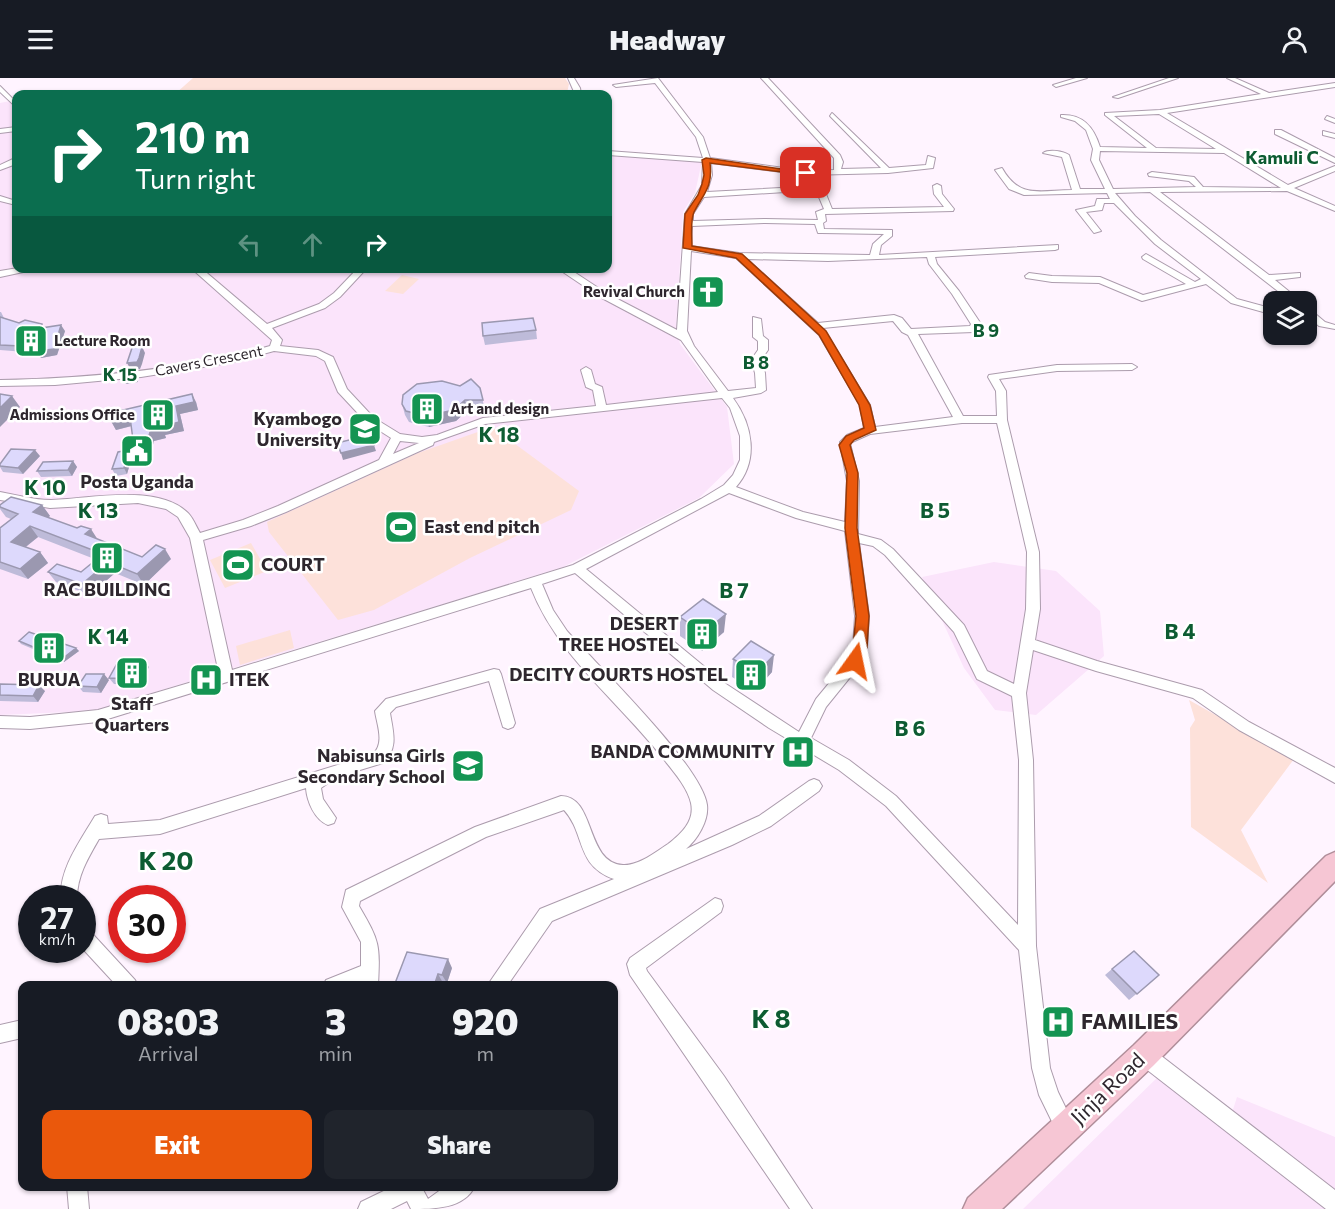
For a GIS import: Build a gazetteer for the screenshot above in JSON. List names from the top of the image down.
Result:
{
  "streets": {
    "highway": ["Jinja Road"],
    "street": ["Cavers Crescent"]
  },
  "districts": [
    "Kamuli C",
    "B 9",
    "B 8",
    "K 15",
    "K 18",
    "K 10",
    "K 13",
    "B 5",
    "B 7",
    "B 4",
    "K 14",
    "B 6",
    "K 20",
    "K 8"
  ],
  "places": {
    "church": ["Revival Church"],
    "building": [
      "Lecture Room",
      "Art and design",
      "Admissions Office",
      "RAC BUILDING",
      "DESERT TREE HOSTEL",
      "BURUA",
      "Staff Quarters",
      "DECITY COURTS HOSTEL"
    ],
    "school or university": ["Kyambogo University", "Nabisunsa Girls Secondary School"],
    "public building": ["Posta Uganda"],
    "sports": ["East end pitch", "COURT"],
    "hospital": ["ITEK", "BANDA COMMUNITY", "FAMILIES"]
  },
  "page": {
    "header": "Headway",
    "turn": ["210 m", "Turn right"],
    "speed": "27 km/h",
    "limit": "30",
    "eta": [
      "08:03",
      "Arrival",
      "3",
      "min",
      "920",
      "m"
    ],
    "buttons": ["Exit", "Share"]
  }
}
